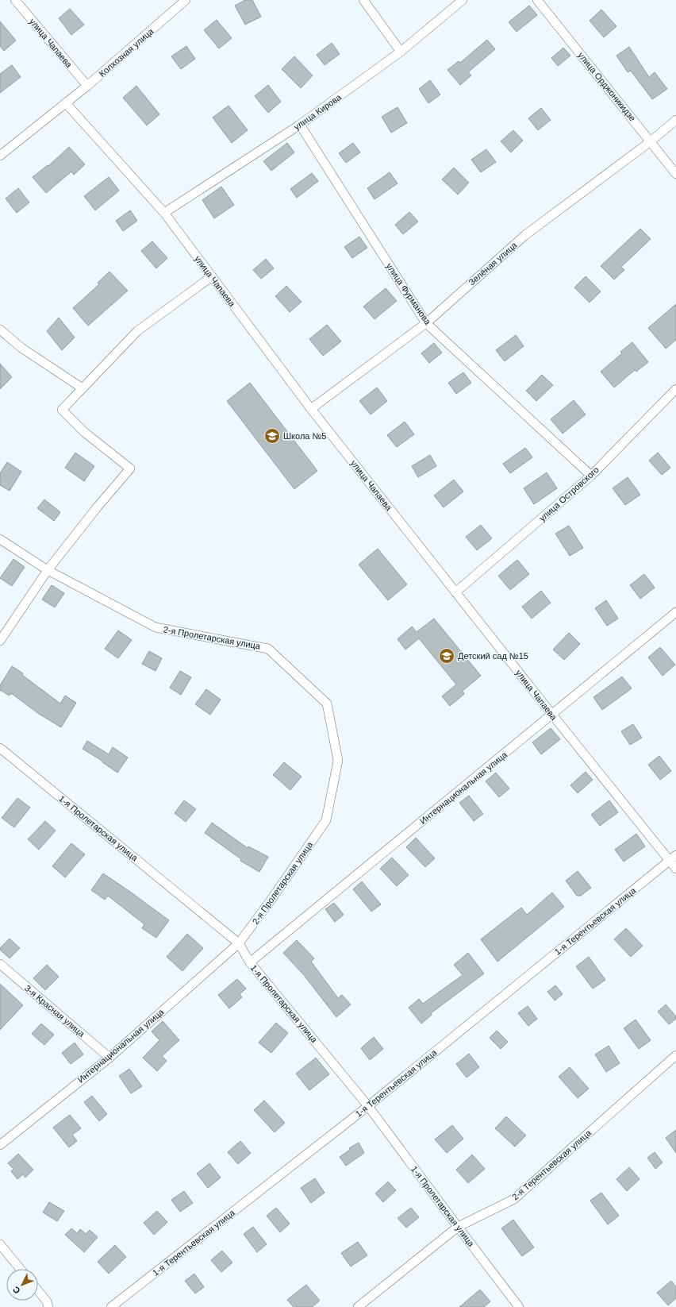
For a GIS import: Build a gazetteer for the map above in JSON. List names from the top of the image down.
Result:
{
  "streets": {
    "street": [
      "улица Чапаева",
      "Колхозная улица",
      "улица Орджоникидзе",
      "улица Кирова",
      "Зелёная улица",
      "улица Фурманова",
      "улица Островского",
      "2-я Пролетарская улица",
      "Интернациональная улица",
      "1-я Пролетарская улица",
      "1-я Терентьевская улица",
      "3-я Красная улица",
      "2-я Терентьевская улица"
    ]
  },
  "crossings": [
    ["улица Чапаева", "Колхозная улица"],
    ["улица Чапаева", "улица Кирова"],
    ["улица Чапаева", "Зелёная улица"],
    ["улица Чапаева", "улица Островского"],
    ["улица Чапаева", "Интернациональная улица"],
    ["улица Чапаева", "1-я Терентьевская улица"],
    ["улица Орджоникидзе", "Зелёная улица"],
    ["улица Кирова", "улица Фурманова"],
    ["Зелёная улица", "улица Фурманова"],
    ["улица Фурманова", "улица Островского"],
    ["2-я Пролетарская улица", "Интернациональная улица"],
    ["2-я Пролетарская улица", "1-я Пролетарская улица"],
    ["Интернациональная улица", "1-я Пролетарская улица"],
    ["Интернациональная улица", "3-я Красная улица"],
    ["1-я Пролетарская улица", "1-я Терентьевская улица"],
    ["1-я Пролетарская улица", "2-я Терентьевская улица"]
  ],
  "places": {
    "school or university": ["Школа №5", "Детский сад №15"]
  },
  "north": "bottom left"
}
